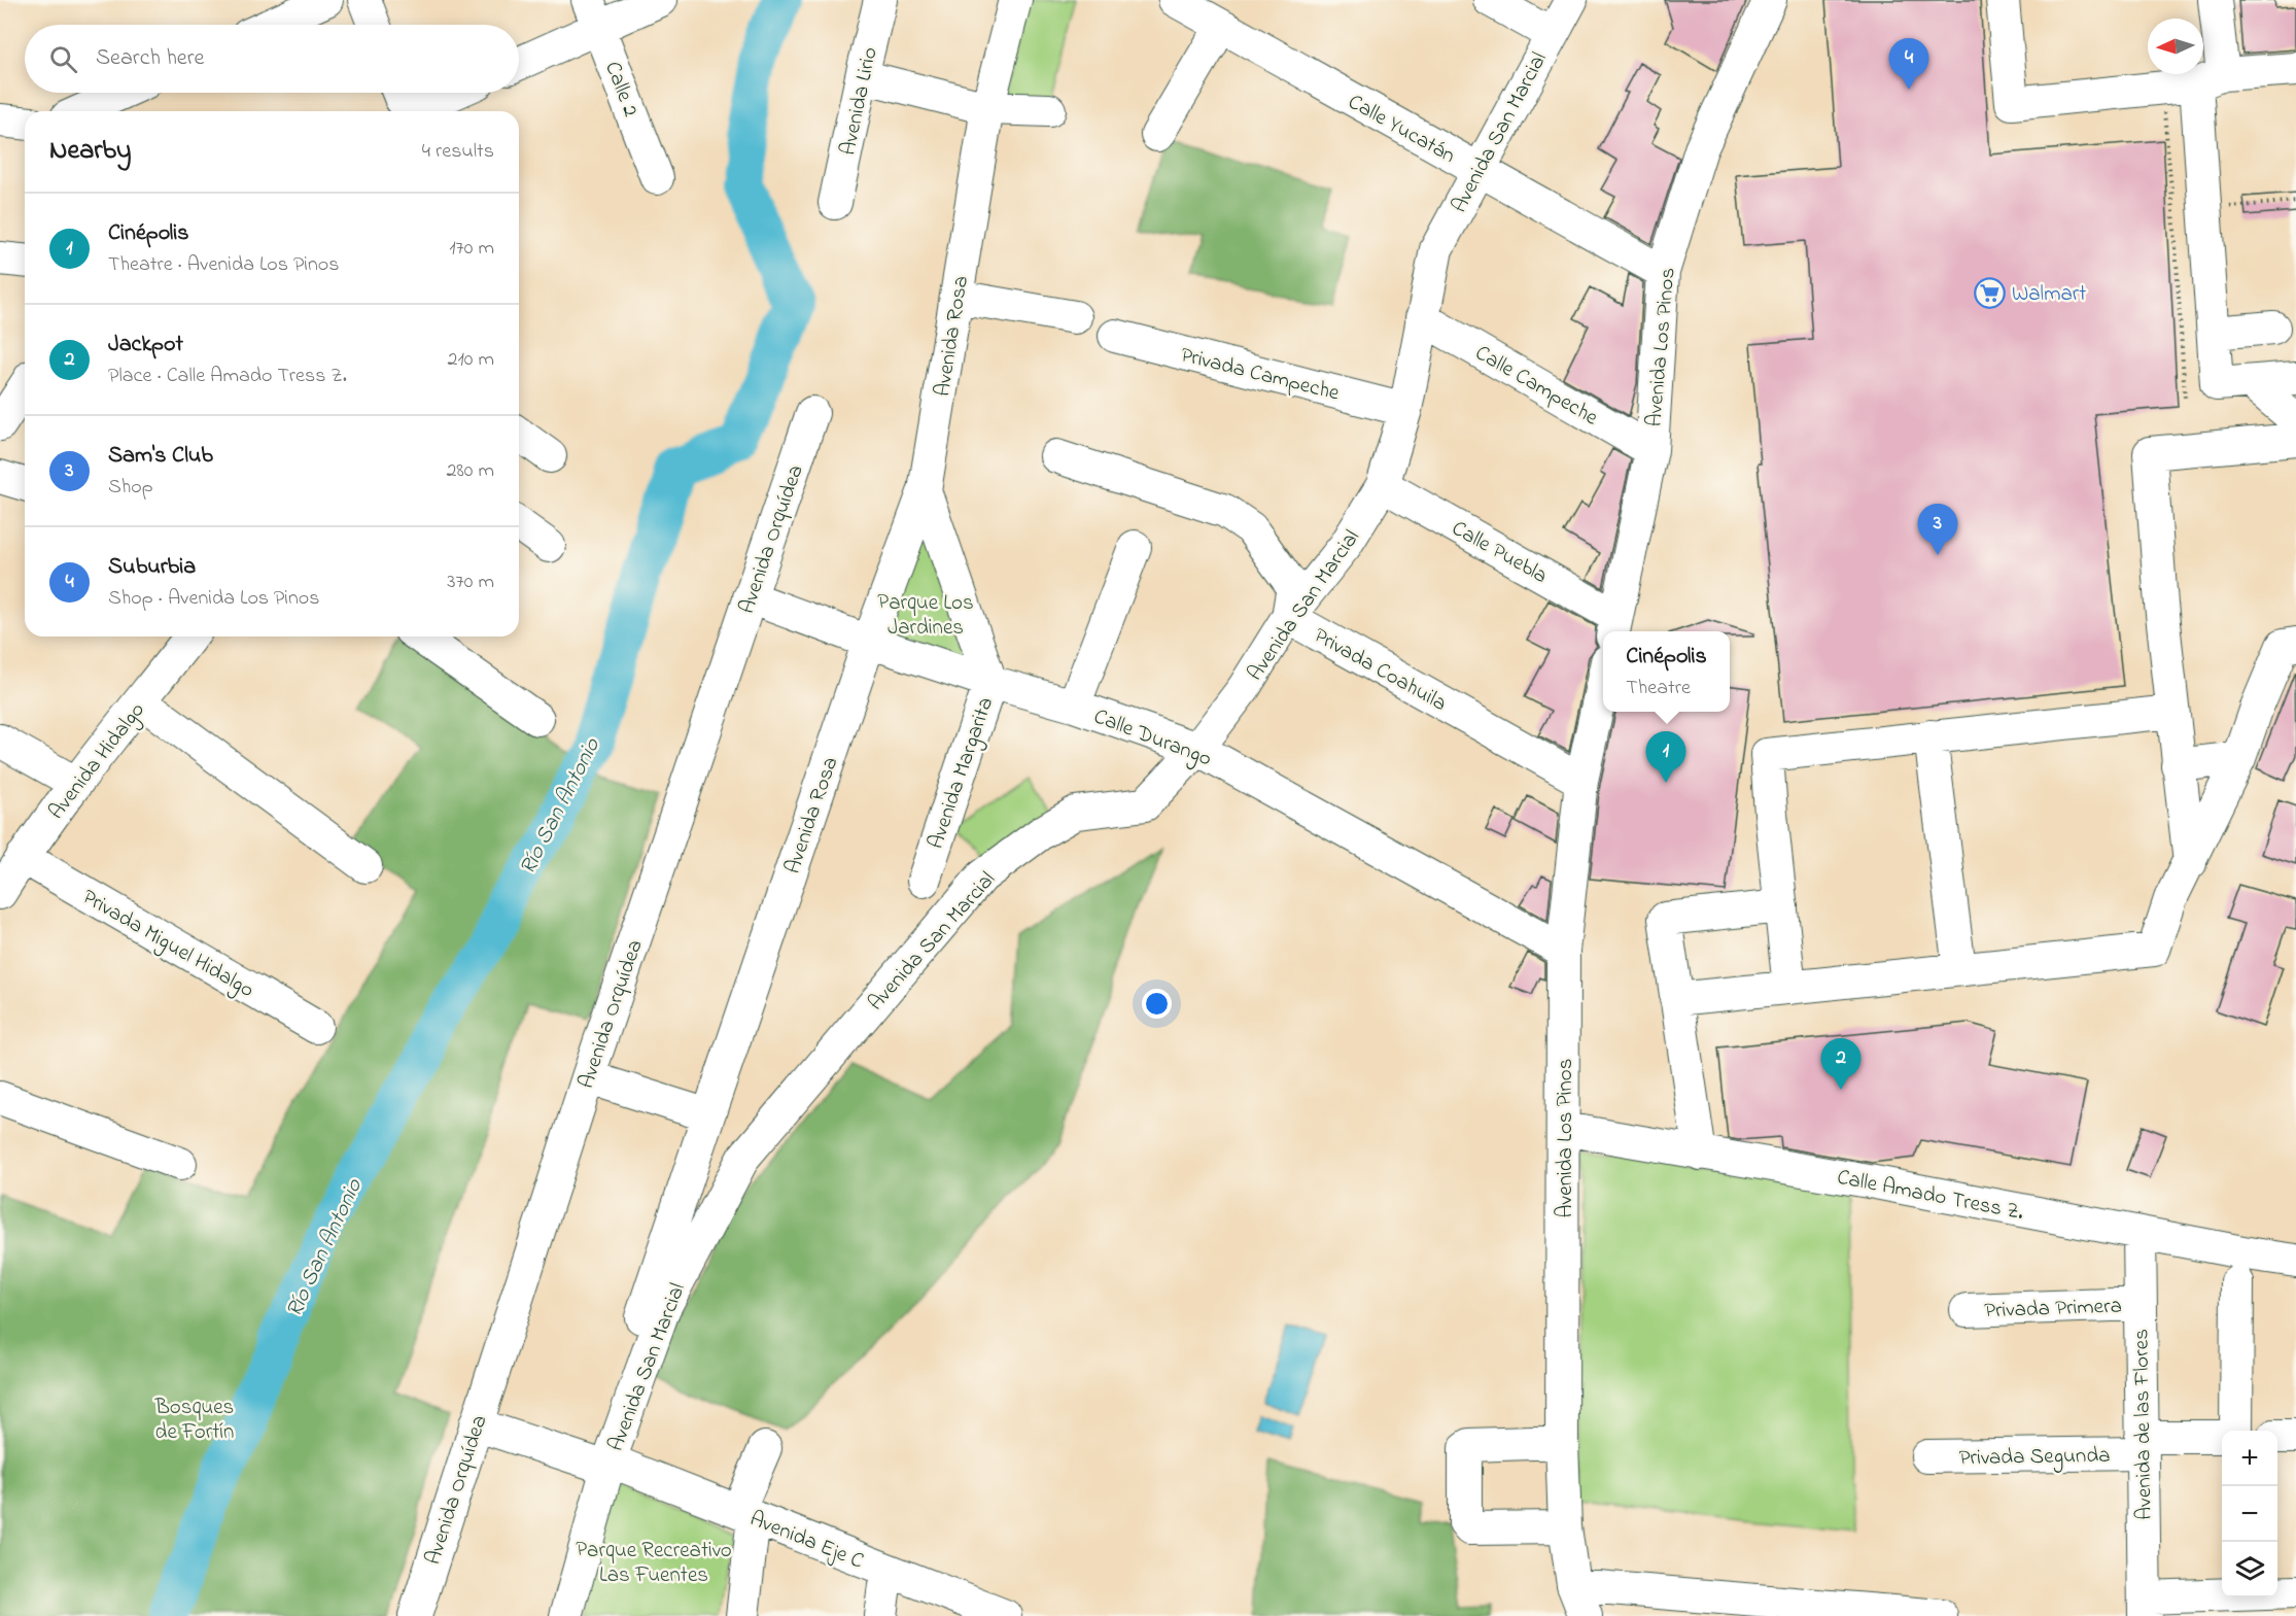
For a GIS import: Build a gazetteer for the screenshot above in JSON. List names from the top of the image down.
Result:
{
  "streets": {
    "street": [
      "Calle 2",
      "Avenida Lirio",
      "Calle Yucatán",
      "Avenida San Marcial",
      "Avenida Rosa",
      "Avenida Los Pinos",
      "Privada Campeche",
      "Calle Campeche",
      "Avenida Orquídea",
      "Calle Puebla",
      "Privada Coahuila",
      "Calle Durango",
      "Avenida Hidalgo",
      "Avenida Margarita",
      "Privada Miguel Hidalgo",
      "Calle Amado Tress Z.",
      "Privada Primera",
      "Avenida de las Flores",
      "Privada Segunda",
      "Avenida Eje C"
    ]
  },
  "crossings": [
    ["Calle Yucatán", "Avenida San Marcial"],
    ["Calle Yucatán", "Avenida Los Pinos"],
    ["Avenida San Marcial", "Avenida Rosa"],
    ["Avenida San Marcial", "Privada Campeche"],
    ["Avenida San Marcial", "Calle Campeche"],
    ["Avenida San Marcial", "Calle Puebla"],
    ["Avenida San Marcial", "Privada Coahuila"],
    ["Avenida San Marcial", "Calle Durango"],
    ["Avenida San Marcial", "Avenida Eje C"],
    ["Avenida Rosa", "Calle Durango"],
    ["Avenida Rosa", "Avenida Margarita"],
    ["Avenida Rosa", "Avenida Eje C"],
    ["Avenida Los Pinos", "Calle Campeche"],
    ["Avenida Los Pinos", "Calle Puebla"],
    ["Avenida Los Pinos", "Privada Coahuila"],
    ["Avenida Los Pinos", "Calle Durango"],
    ["Avenida Los Pinos", "Calle Amado Tress Z."],
    ["Avenida Orquídea", "Calle Durango"],
    ["Avenida Orquídea", "Avenida Eje C"],
    ["Calle Durango", "Avenida Margarita"],
    ["Avenida Hidalgo", "Privada Miguel Hidalgo"],
    ["Calle Amado Tress Z.", "Avenida de las Flores"],
    ["Privada Primera", "Avenida de las Flores"],
    ["Avenida de las Flores", "Privada Segunda"]
  ],
  "water": ["Río San Antonio"],
  "parks": ["Parque Los Jardines", "Bosques de Fortín", "Parque Recreativo Las Fuentes"],
  "places": {
    "supermarket": ["Walmart"]
  },
  "north": "left",
  "page": {
    "search": "Search here",
    "pins": [
      "4",
      "3",
      "1",
      "2"
    ],
    "heading": ["Nearby", "4 results"],
    "list": [
      {
        "mark": "1",
        "name": "Cinépolis",
        "note": "Theatre · Avenida Los Pinos",
        "value": "170 m"
      },
      {
        "mark": "2",
        "name": "Jackpot",
        "note": "Place · Calle Amado Tress Z.",
        "value": "210 m"
      },
      {
        "mark": "3",
        "name": "Sam's Club",
        "note": "Shop",
        "value": "280 m"
      },
      {
        "mark": "4",
        "name": "Suburbia",
        "note": "Shop · Avenida Los Pinos",
        "value": "370 m"
      }
    ],
    "popup": ["Cinépolis", "Theatre"],
    "map_buttons": ["+", "−"]
  }
}
